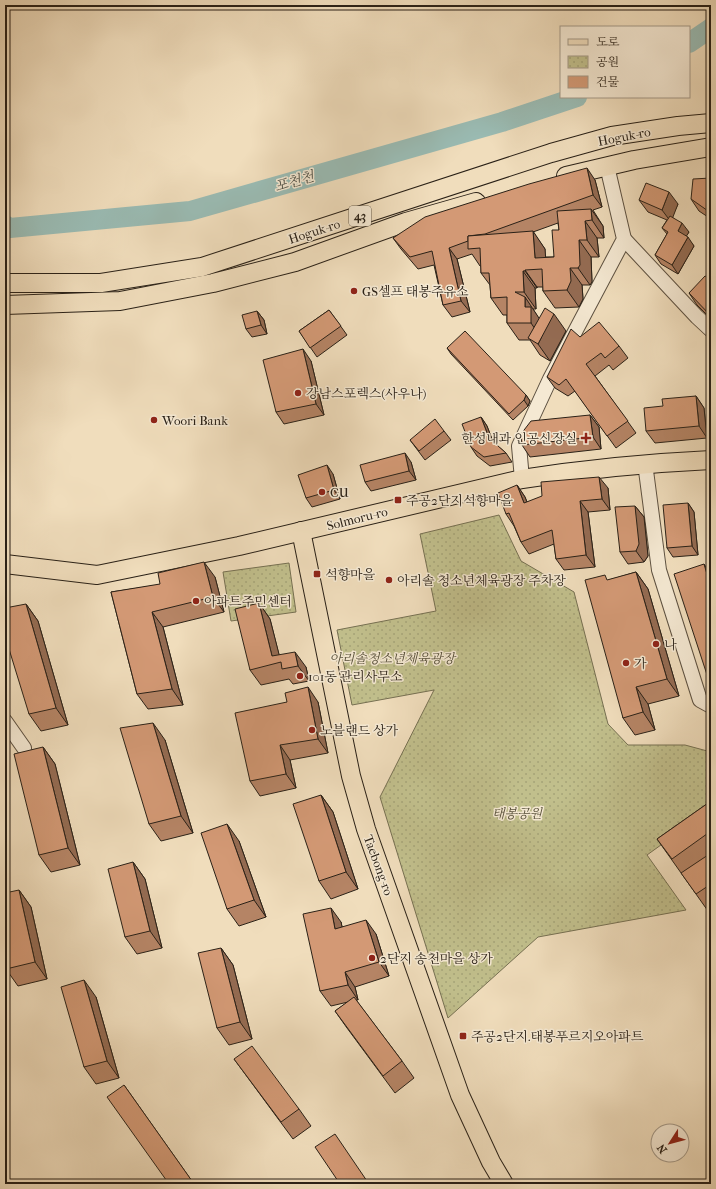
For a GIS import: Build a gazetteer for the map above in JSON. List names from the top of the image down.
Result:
{
  "streets": {
    "main road": [
      "Hoguk-ro",
      "43",
      "Solmoru-ro",
      "Taebong-ro"
    ]
  },
  "crossings": [
    ["Solmoru-ro", "Taebong-ro"]
  ],
  "water": ["포천천"],
  "parks": ["아리솔청소년체육광장", "태봉공원"],
  "places": {
    "other": [
      "GS셀프 태봉주유소",
      "강남스포렉스(사우나)",
      "Woori Bank",
      "CU",
      "아리솔 청소년체육광장 주차장",
      "아파트주민센터",
      "나",
      "가",
      "101동 관리사무소",
      "노블랜드 상가",
      "2단지 송천마을 상가"
    ],
    "health": ["한성내과 인공신장실"],
    "transit": ["주공2단지석향마을", "석향마을", "주공2단지.태봉푸르지오아파트"]
  },
  "legend": ["도로", "공원", "건물"],
  "north": "bottom left"
}
